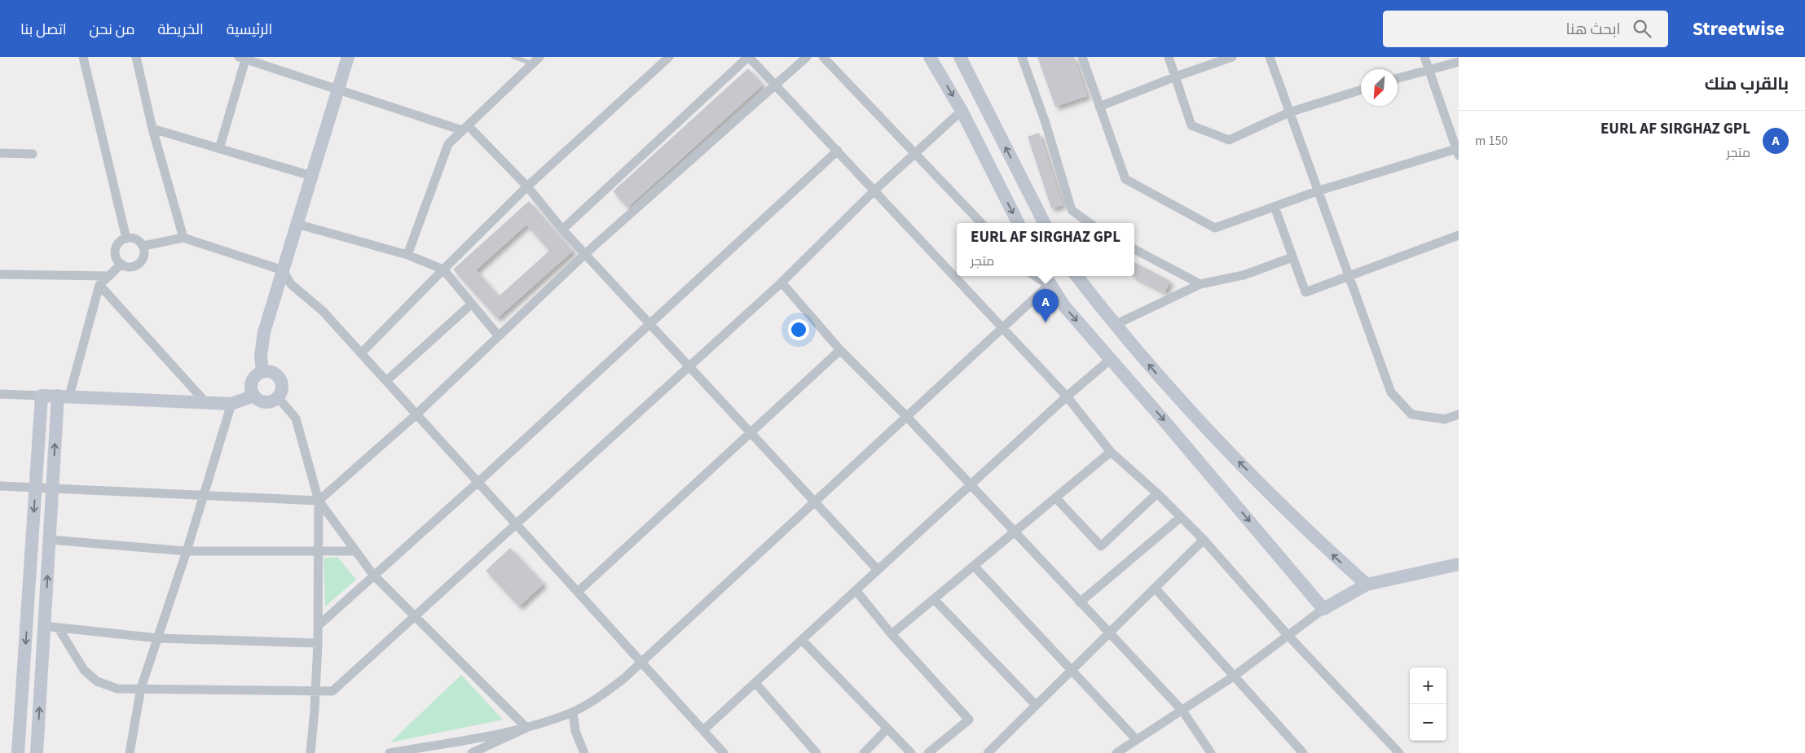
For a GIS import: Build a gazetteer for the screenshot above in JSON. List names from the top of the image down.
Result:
{
  "north": "bottom left",
  "page": {
    "header": "Streetwise",
    "search": "ابحث هنا",
    "nav": [
      "الرئيسية",
      "الخريطة",
      "من نحن",
      "اتصل بنا"
    ],
    "heading": "بالقرب منك",
    "list": [
      {
        "mark": "A",
        "name": "EURL AF SIRGHAZ GPL",
        "note": "متجر",
        "value": "150 m"
      }
    ],
    "popup": ["EURL AF SIRGHAZ GPL", "متجر"],
    "pins": "A",
    "map_buttons": ["+", "−"]
  }
}
